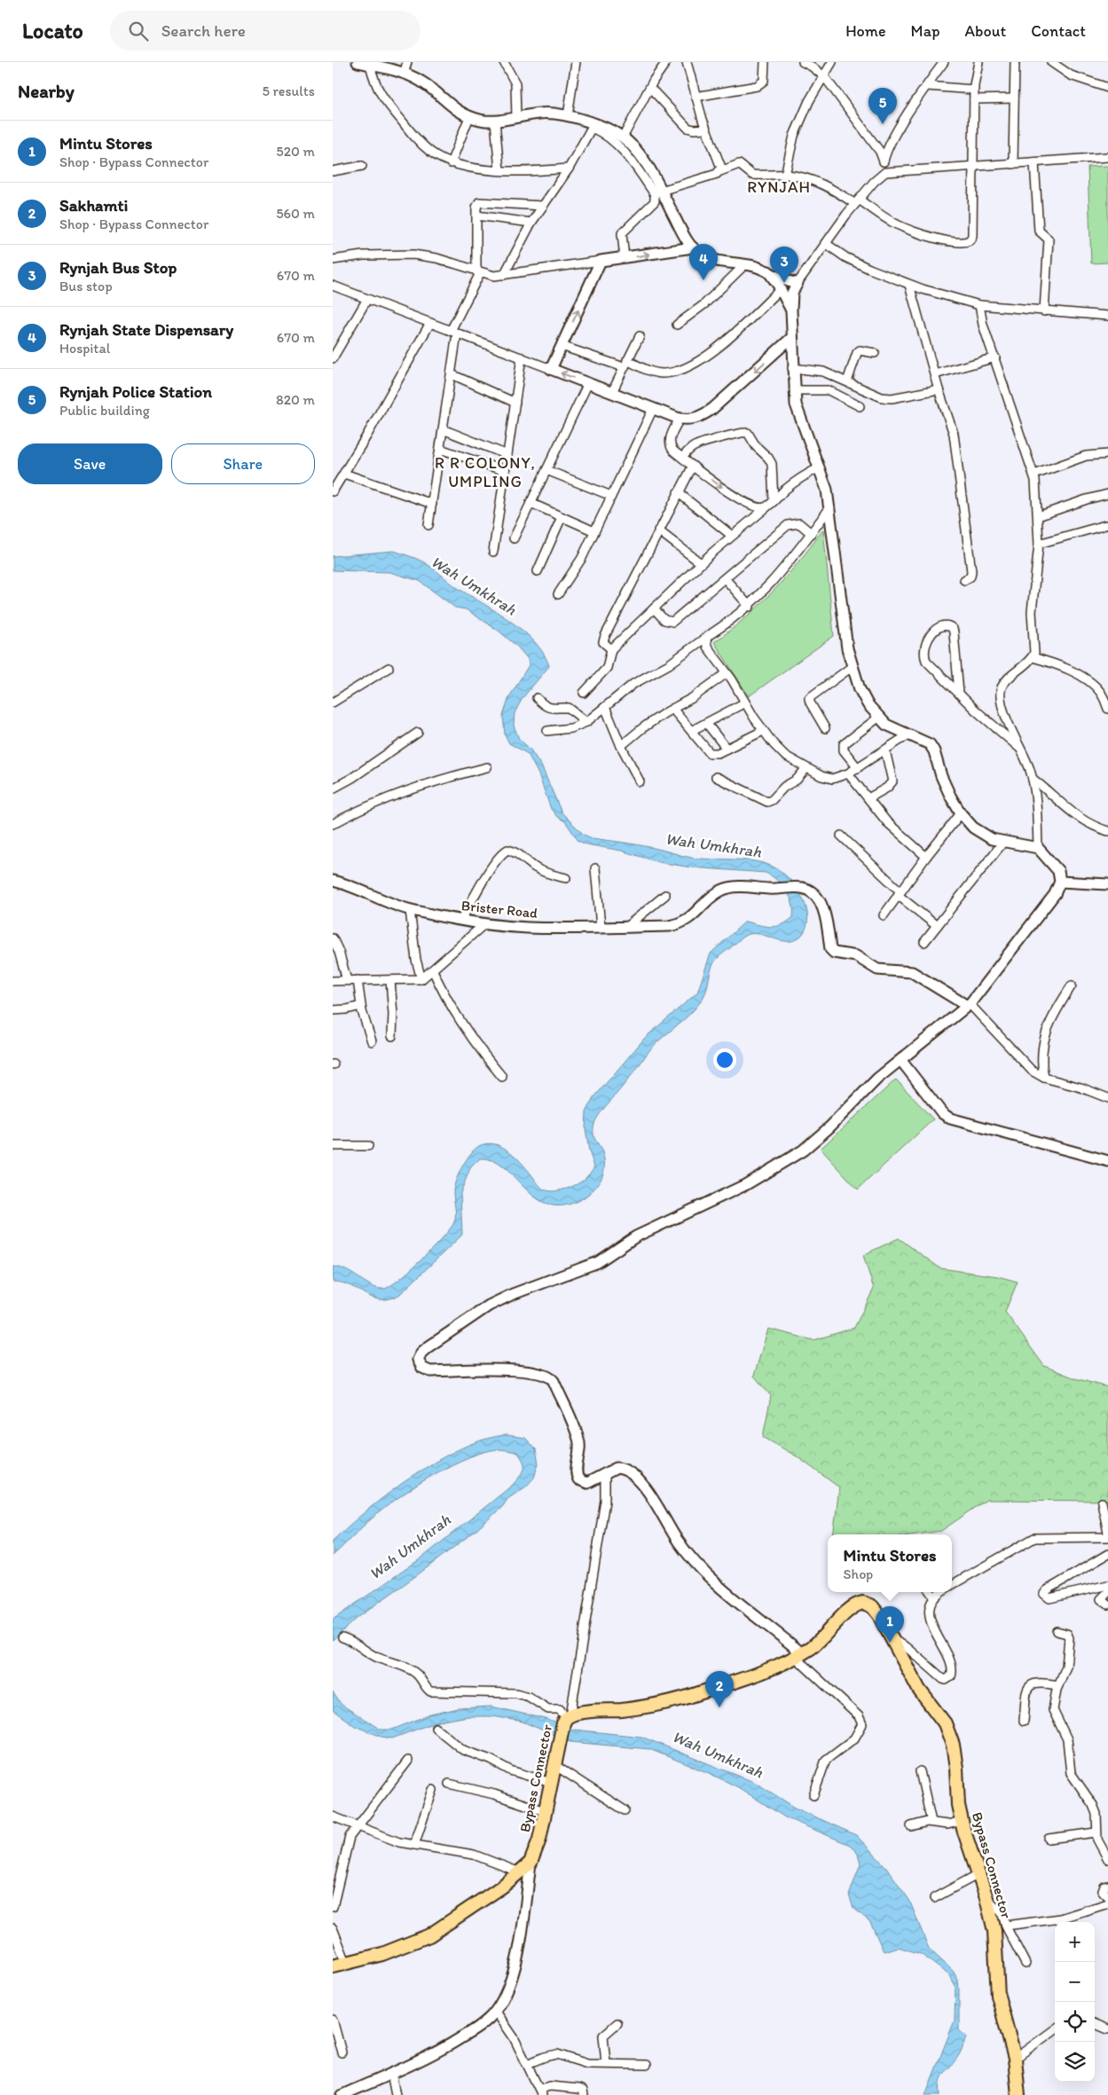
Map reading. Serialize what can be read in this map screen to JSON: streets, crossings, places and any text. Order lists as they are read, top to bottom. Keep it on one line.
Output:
{"streets":{"main road":["Bypass Connector"],"street":["Brister Road"]},"districts":["RYNJAH","R R COLONY, UMPLING"],"water":["Wah Umkhrah"],"page":{"header":"Locato","search":"Search here","nav":["Home","Map","About","Contact"],"heading":["Nearby","5 results"],"pins":["5","4","3","1","2"],"list":[{"mark":"1","name":"Mintu Stores","note":"Shop · Bypass Connector","value":"520 m"},{"mark":"2","name":"Sakhamti","note":"Shop · Bypass Connector","value":"560 m"},{"mark":"3","name":"Rynjah Bus Stop","note":"Bus stop","value":"670 m"},{"mark":"4","name":"Rynjah State Dispensary","note":"Hospital","value":"670 m"},{"mark":"5","name":"Rynjah Police Station","note":"Public building","value":"820 m"}],"buttons":["Save","Share"],"popup":["Mintu Stores","Shop"],"map_buttons":["+","−"]}}
